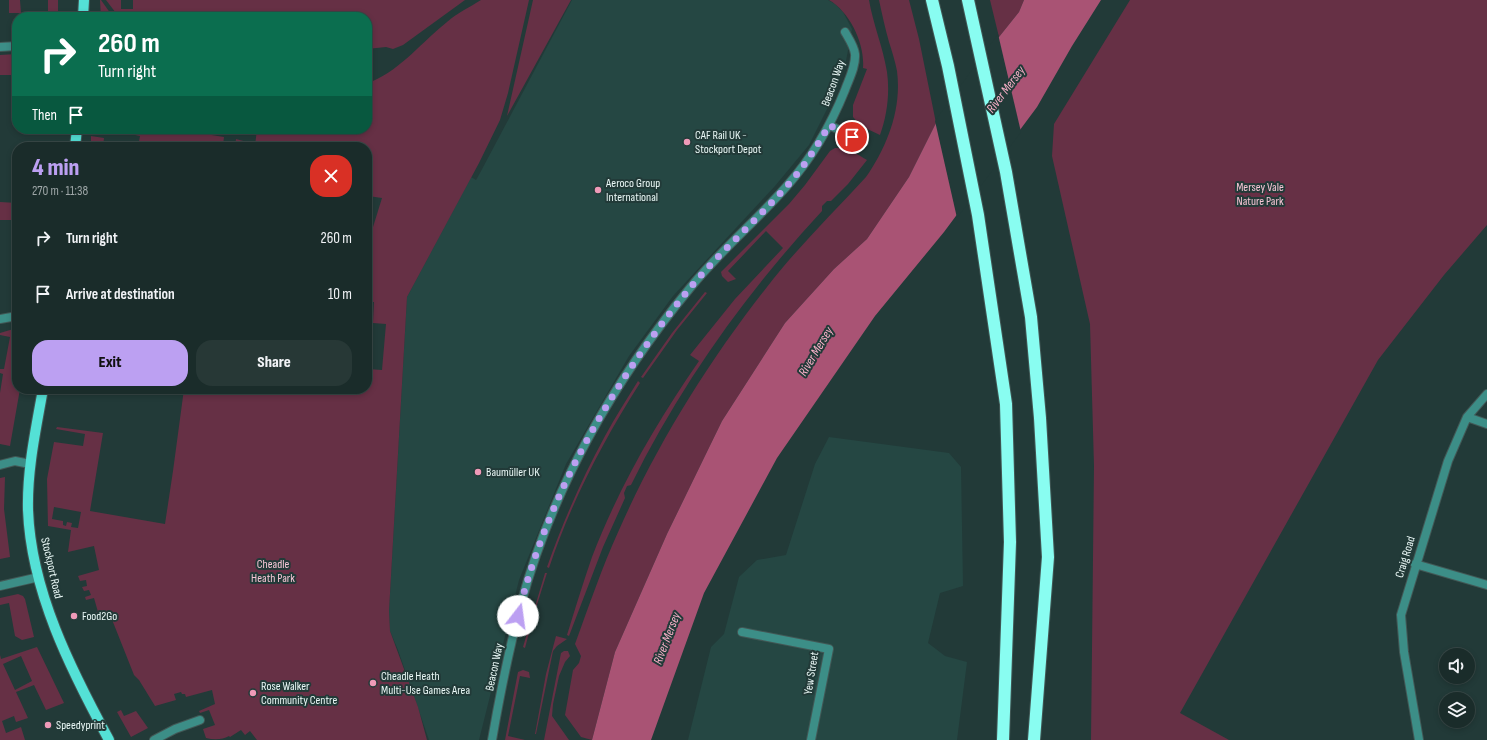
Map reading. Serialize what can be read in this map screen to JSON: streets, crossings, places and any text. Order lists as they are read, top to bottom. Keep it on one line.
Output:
{"streets":{"main road":["Stockport Road"],"street":["Beacon Way","Craig Road","Yew Street"]},"water":["River Mersey"],"parks":["Mersey Vale Nature Park","Cheadle Heath Park"],"places":["CAF Rail UK - Stockport Depot","Aeroco Group International","Baumüller UK","Food2Go","Cheadle Heath Multi-Use Games Area","Rose Walker Community Centre","Speedyprint"],"page":{"turn":["260 m","Turn right"],"then":"Then","heading":["4 min","270 m · 11:38"],"list":[{"name":"Turn right","value":"260 m"},{"name":"Arrive at destination","value":"10 m"}],"buttons":["Exit","Share"]}}
